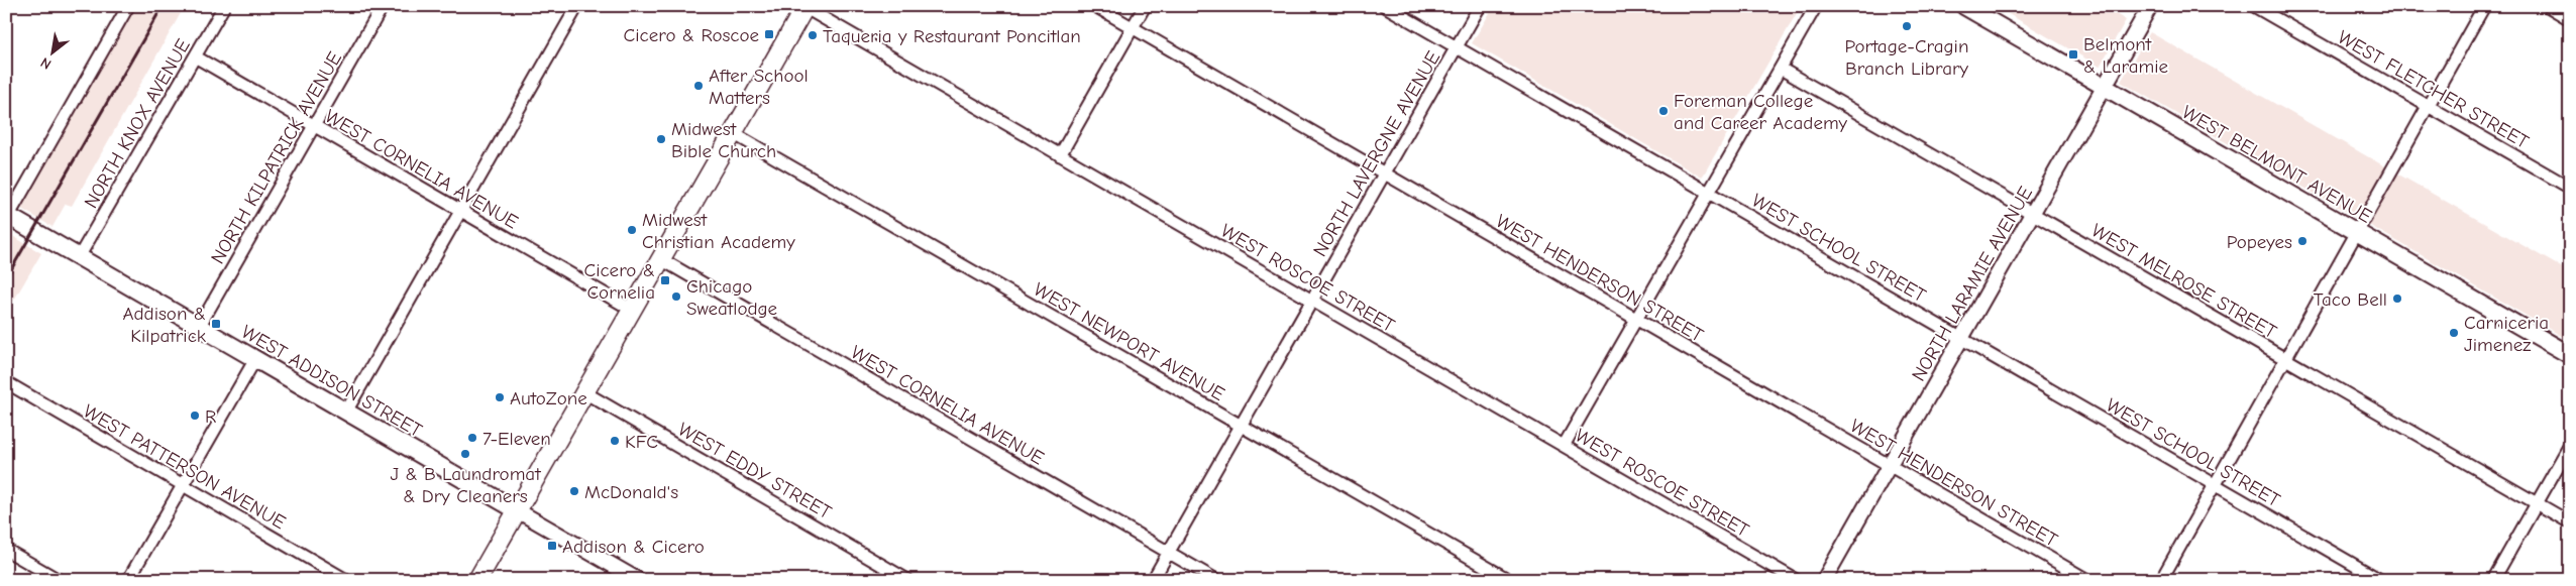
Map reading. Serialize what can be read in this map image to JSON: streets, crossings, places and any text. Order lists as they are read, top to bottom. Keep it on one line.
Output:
{"streets":{"main road":["WEST BELMONT AVENUE","WEST ADDISON STREET"],"street":["WEST FLETCHER STREET","NORTH KNOX AVENUE","NORTH LAVERGNE AVENUE","NORTH KILPATRICK AVENUE","WEST CORNELIA AVENUE","WEST SCHOOL STREET","WEST ROSCOE STREET","WEST HENDERSON STREET","WEST MELROSE STREET","NORTH LARAMIE AVENUE","WEST NEWPORT AVENUE","WEST PATTERSON AVENUE","WEST EDDY STREET"]},"crossings":[["NORTH KNOX AVENUE","WEST CORNELIA AVENUE"],["NORTH KNOX AVENUE","WEST ADDISON STREET"],["NORTH LAVERGNE AVENUE","WEST CORNELIA AVENUE"],["NORTH LAVERGNE AVENUE","WEST SCHOOL STREET"],["NORTH LAVERGNE AVENUE","WEST ROSCOE STREET"],["NORTH LAVERGNE AVENUE","WEST HENDERSON STREET"],["NORTH LAVERGNE AVENUE","WEST NEWPORT AVENUE"],["NORTH KILPATRICK AVENUE","WEST CORNELIA AVENUE"],["NORTH KILPATRICK AVENUE","WEST ADDISON STREET"],["WEST BELMONT AVENUE","NORTH LARAMIE AVENUE"],["WEST SCHOOL STREET","NORTH LARAMIE AVENUE"],["WEST HENDERSON STREET","NORTH LARAMIE AVENUE"],["WEST MELROSE STREET","NORTH LARAMIE AVENUE"]],"places":{"other":["Portage-Cragin Branch Library","Taqueria y Restaurant Poncitlan","After School Matters","Foreman College and Career Academy","Midwest Bible Church","Midwest Christian Academy","Popeyes","Chicago Sweatlodge","Taco Bell","Carniceria Jimenez","AutoZone","R","7-Eleven","KFC","J & B Laundromat & Dry Cleaners","McDonald's"],"transit":["Cicero & Roscoe","Belmont & Laramie","Cicero & Cornelia","Addison & Kilpatrick","Addison & Cicero"]},"north":"bottom left"}
